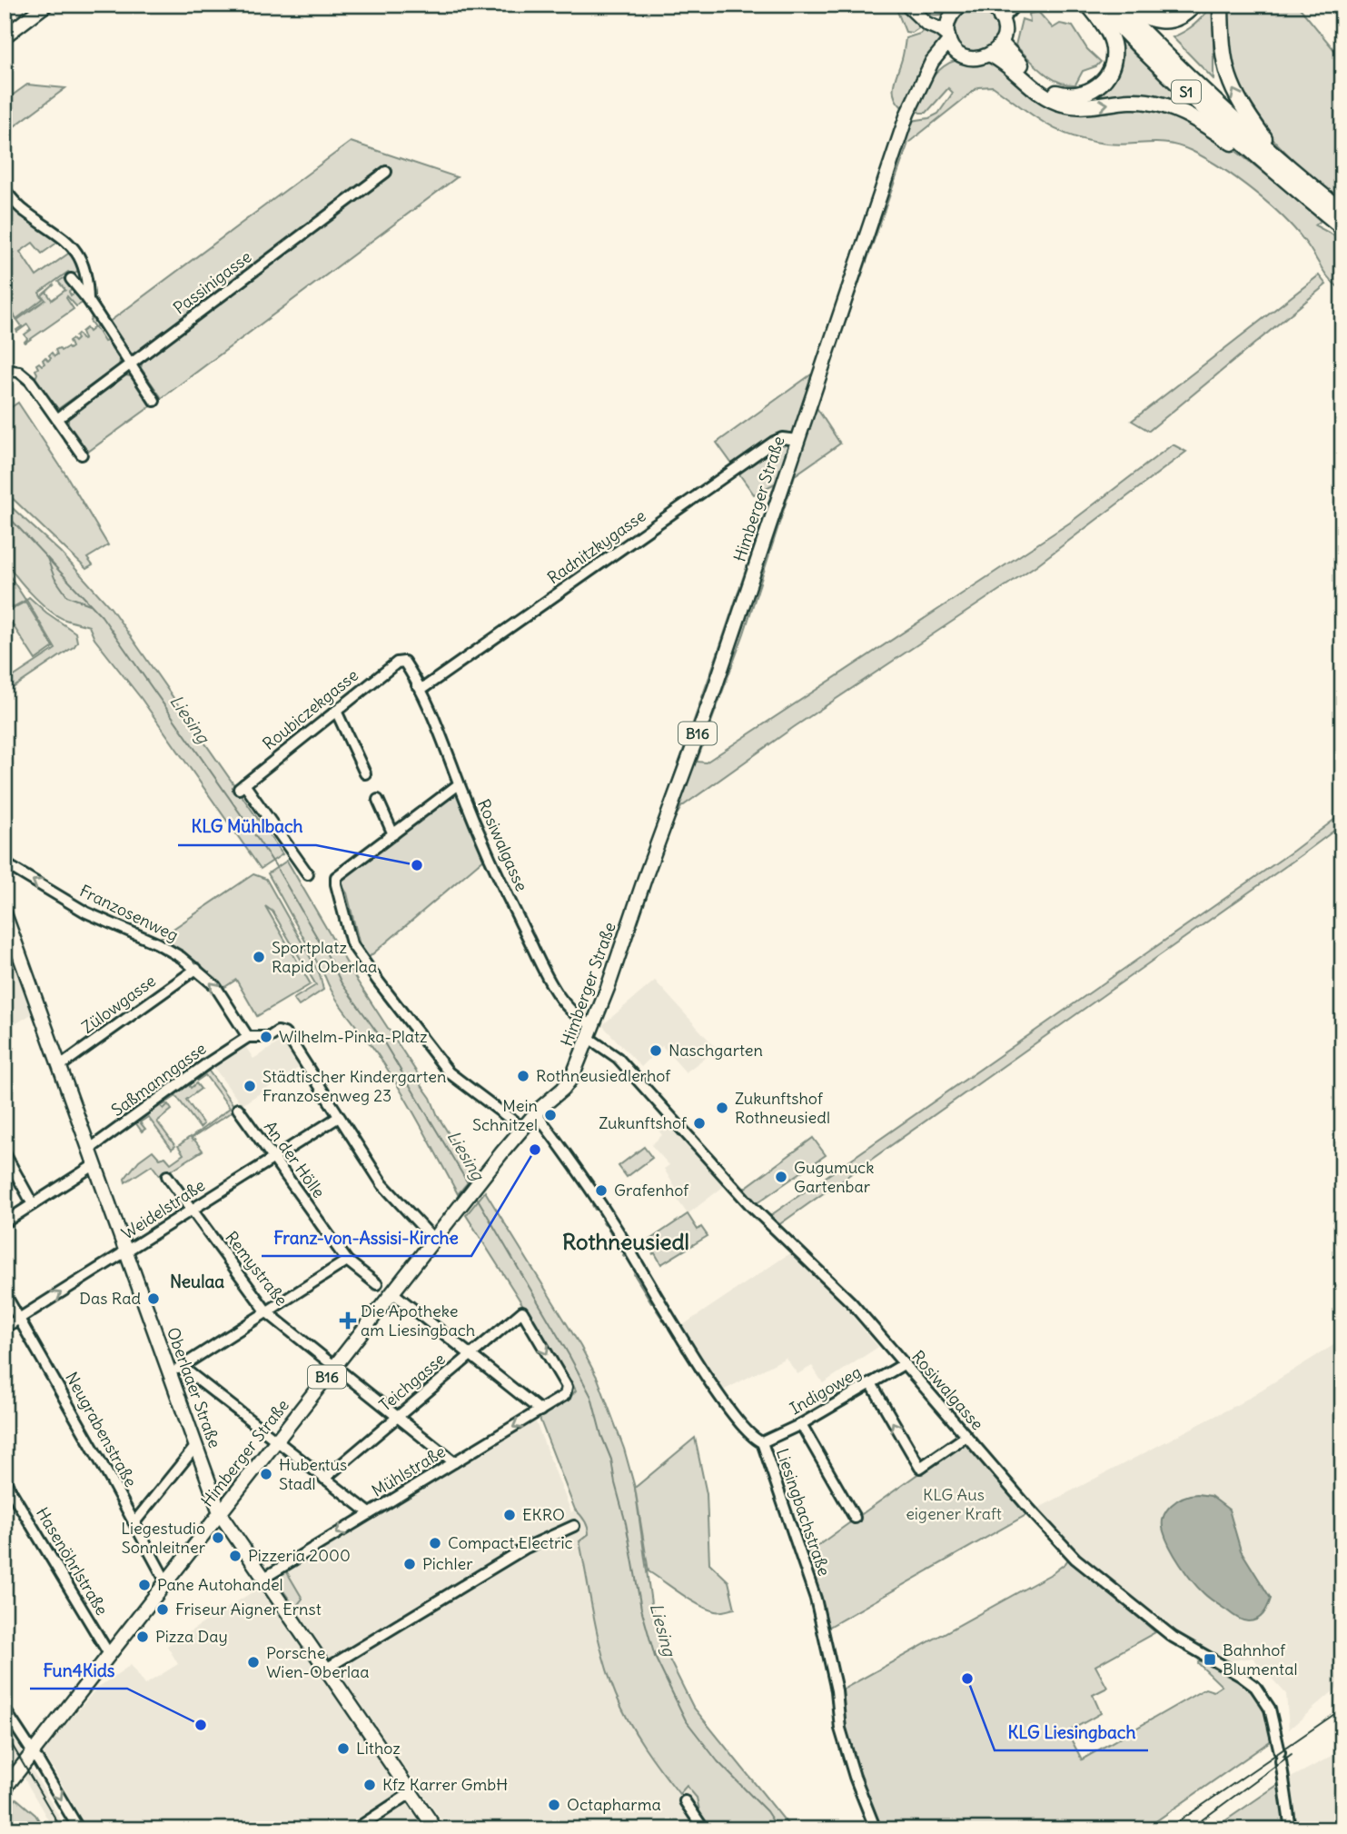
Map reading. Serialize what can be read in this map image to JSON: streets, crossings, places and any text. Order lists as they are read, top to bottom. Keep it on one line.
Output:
{"streets":{"highway":["S1"],"main road":["Himberger Straße","B16","Oberlaaer Straße"],"street":["Passinigasse","Radnitzkygasse","Roubiczekgasse","Rosiwalgasse","Franzosenweg","Zülowgasse","Saßmanngasse","An der Hölle","Weidelstraße","Remystraße","Teichgasse","Indigoweg","Neugrabenstraße","Mühlstraße","Liesingbachstraße","Hasenöhrlstraße"]},"crossings":[["Himberger Straße","Radnitzkygasse"],["Himberger Straße","Rosiwalgasse"],["Himberger Straße","Remystraße"],["Himberger Straße","Oberlaaer Straße"],["Himberger Straße","Neugrabenstraße"],["Himberger Straße","Liesingbachstraße"],["Himberger Straße","Hasenöhrlstraße"],["Radnitzkygasse","Rosiwalgasse"],["Roubiczekgasse","Rosiwalgasse"],["Rosiwalgasse","Indigoweg"],["Franzosenweg","Zülowgasse"],["Franzosenweg","Saßmanngasse"],["Zülowgasse","Oberlaaer Straße"],["Saßmanngasse","Oberlaaer Straße"],["An der Hölle","Weidelstraße"],["Weidelstraße","Remystraße"],["Weidelstraße","Oberlaaer Straße"],["Weidelstraße","Neugrabenstraße"],["Remystraße","Teichgasse"],["Remystraße","Mühlstraße"],["Teichgasse","Mühlstraße"],["Oberlaaer Straße","Mühlstraße"],["Indigoweg","Liesingbachstraße"]],"one_way":["Franzosenweg","Mühlstraße"],"districts":["Rothneusiedl","Neulaa"],"water":["Liesing"],"parks":["KLG Aus eigener Kraft"],"places":{"other":["KLG Mühlbach","Sportplatz Rapid Oberlaa","Wilhelm-Pinka-Platz","Naschgarten","Rothneusiedlerhof","Städtischer Kindergarten Franzosenweg 23","Zukunftshof Rothneusiedl","Mein Schnitzel","Zukunftshof","Franz-von-Assisi-Kirche","Gugumuck Gartenbar","Grafenhof","Das Rad","Hubertus Stadl","EKRO","Liegestudio Sonnleitner","Compact Electric","Pizzeria 2000","Pichler","Pane Autohandel","Friseur Aigner Ernst","Pizza Day","Porsche Wien-Oberlaa","KLG Liesingbach","Fun4Kids","Lithoz","Kfz Karrer GmbH","Octapharma"],"health":["Die Apotheke am Liesingbach"],"transit":["Bahnhof Blumental"]}}
